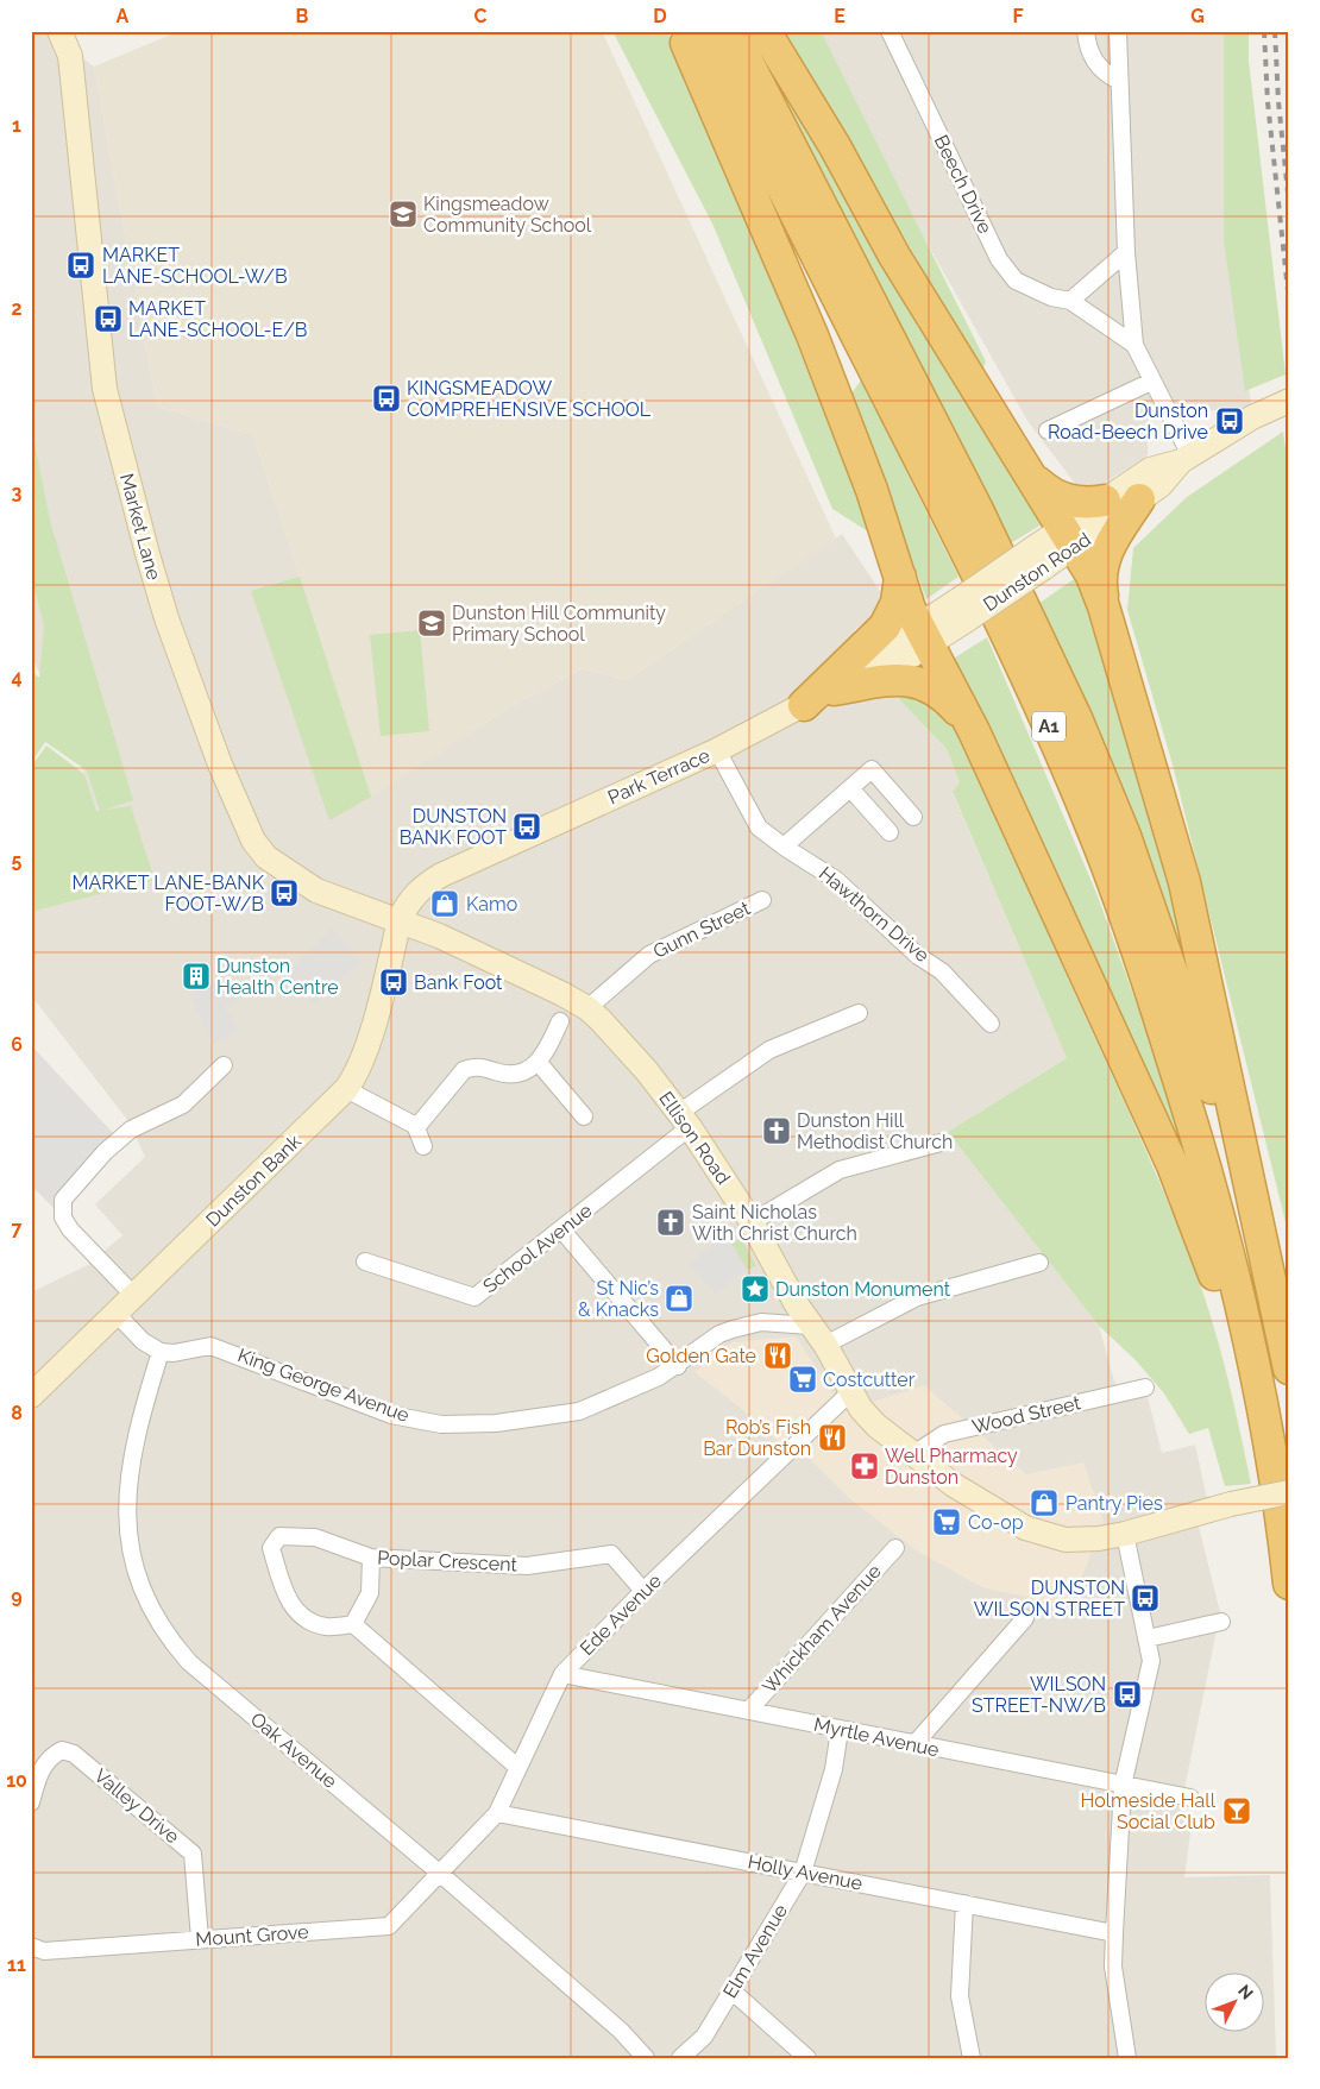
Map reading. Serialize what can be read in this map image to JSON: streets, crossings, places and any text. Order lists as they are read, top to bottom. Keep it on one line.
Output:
{"streets":{"highway":["A1"],"street":["Beech Drive","Market Lane","Dunston Road","Park Terrace","Hawthorn Drive","Gunn Street","Ellison Road","Dunston Bank","School Avenue","King George Avenue","Wood Street","Poplar Crescent","Ede Avenue","Whickham Avenue","Myrtle Avenue","Oak Avenue","Valley Drive","Holly Avenue","Mount Grove","Elm Avenue"]},"crossings":[["Market Lane","Park Terrace"],["Market Lane","Ellison Road"],["Market Lane","Dunston Bank"],["Dunston Road","Park Terrace"],["A1","Ellison Road"],["Park Terrace","Hawthorn Drive"],["Park Terrace","Ellison Road"],["Park Terrace","Dunston Bank"],["Gunn Street","Ellison Road"],["Ellison Road","Dunston Bank"],["Ellison Road","School Avenue"],["Ellison Road","King George Avenue"],["Ellison Road","Wood Street"],["Ellison Road","Ede Avenue"],["King George Avenue","Oak Avenue"],["Poplar Crescent","Ede Avenue"],["Ede Avenue","Myrtle Avenue"],["Ede Avenue","Oak Avenue"],["Ede Avenue","Holly Avenue"],["Ede Avenue","Mount Grove"],["Whickham Avenue","Myrtle Avenue"],["Myrtle Avenue","Elm Avenue"],["Oak Avenue","Mount Grove"],["Valley Drive","Mount Grove"],["Holly Avenue","Elm Avenue"]],"places":{"school or university":["Kingsmeadow Community School","Dunston Hill Community Primary School"],"bus stop":["MARKET LANE-SCHOOL-W/B","MARKET LANE-SCHOOL-E/B","KINGSMEADOW COMPREHENSIVE SCHOOL","Dunston Road-Beech Drive","DUNSTON BANK FOOT","MARKET LANE-BANK FOOT-W/B","Bank Foot","DUNSTON WILSON STREET","WILSON STREET-NW/B"],"shop":["Kamo","St Nic’s & Knacks","Pantry Pies"],"building":["Dunston Health Centre"],"church":["Dunston Hill Methodist Church","Saint Nicholas With Christ Church"],"place":["Dunston Monument"],"restaurant":["Golden Gate","Rob’s Fish Bar Dunston"],"supermarket":["Costcutter","Co-op"],"pharmacy":["Well Pharmacy Dunston"],"bar":["Holmeside Hall Social Club"]},"north":"top right","grid":{"columns":["A","B","C","D","E","F","G"],"rows":["1","2","3","4","5","6","7","8","9","10","11"]}}
